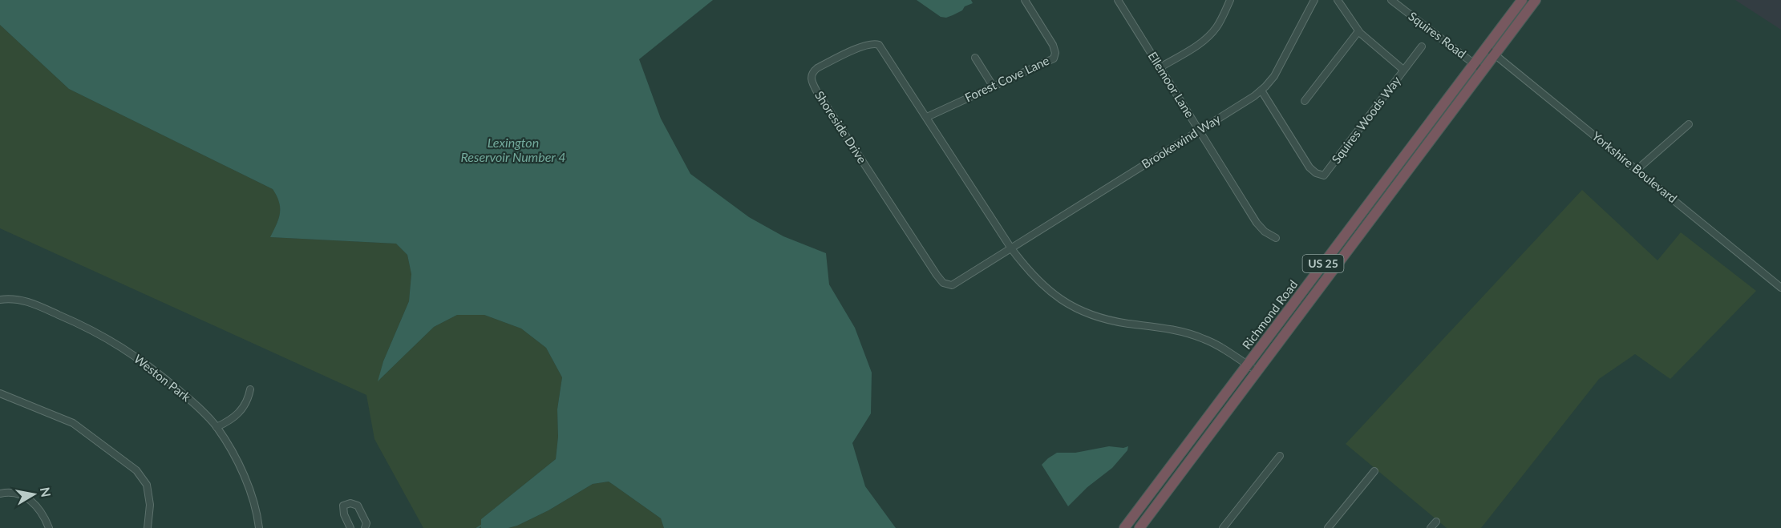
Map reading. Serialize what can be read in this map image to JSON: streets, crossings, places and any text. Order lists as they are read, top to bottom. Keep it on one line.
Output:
{"streets":{"highway":["US 25","Richmond Road"],"street":["Squires Road","Forest Cove Lane","Ellemoor Lane","Squires Woods Way","Shoreside Drive","Brookewind Way","Yorkshire Boulevard","Weston Park"]},"crossings":[["Squires Road","Richmond Road"],["Forest Cove Lane","Shoreside Drive"],["Ellemoor Lane","Brookewind Way"],["Squires Woods Way","Brookewind Way"],["Shoreside Drive","Brookewind Way"],["Shoreside Drive","Richmond Road"],["Yorkshire Boulevard","Richmond Road"]],"water":["Lexington Reservoir Number 4"],"north":"right"}
